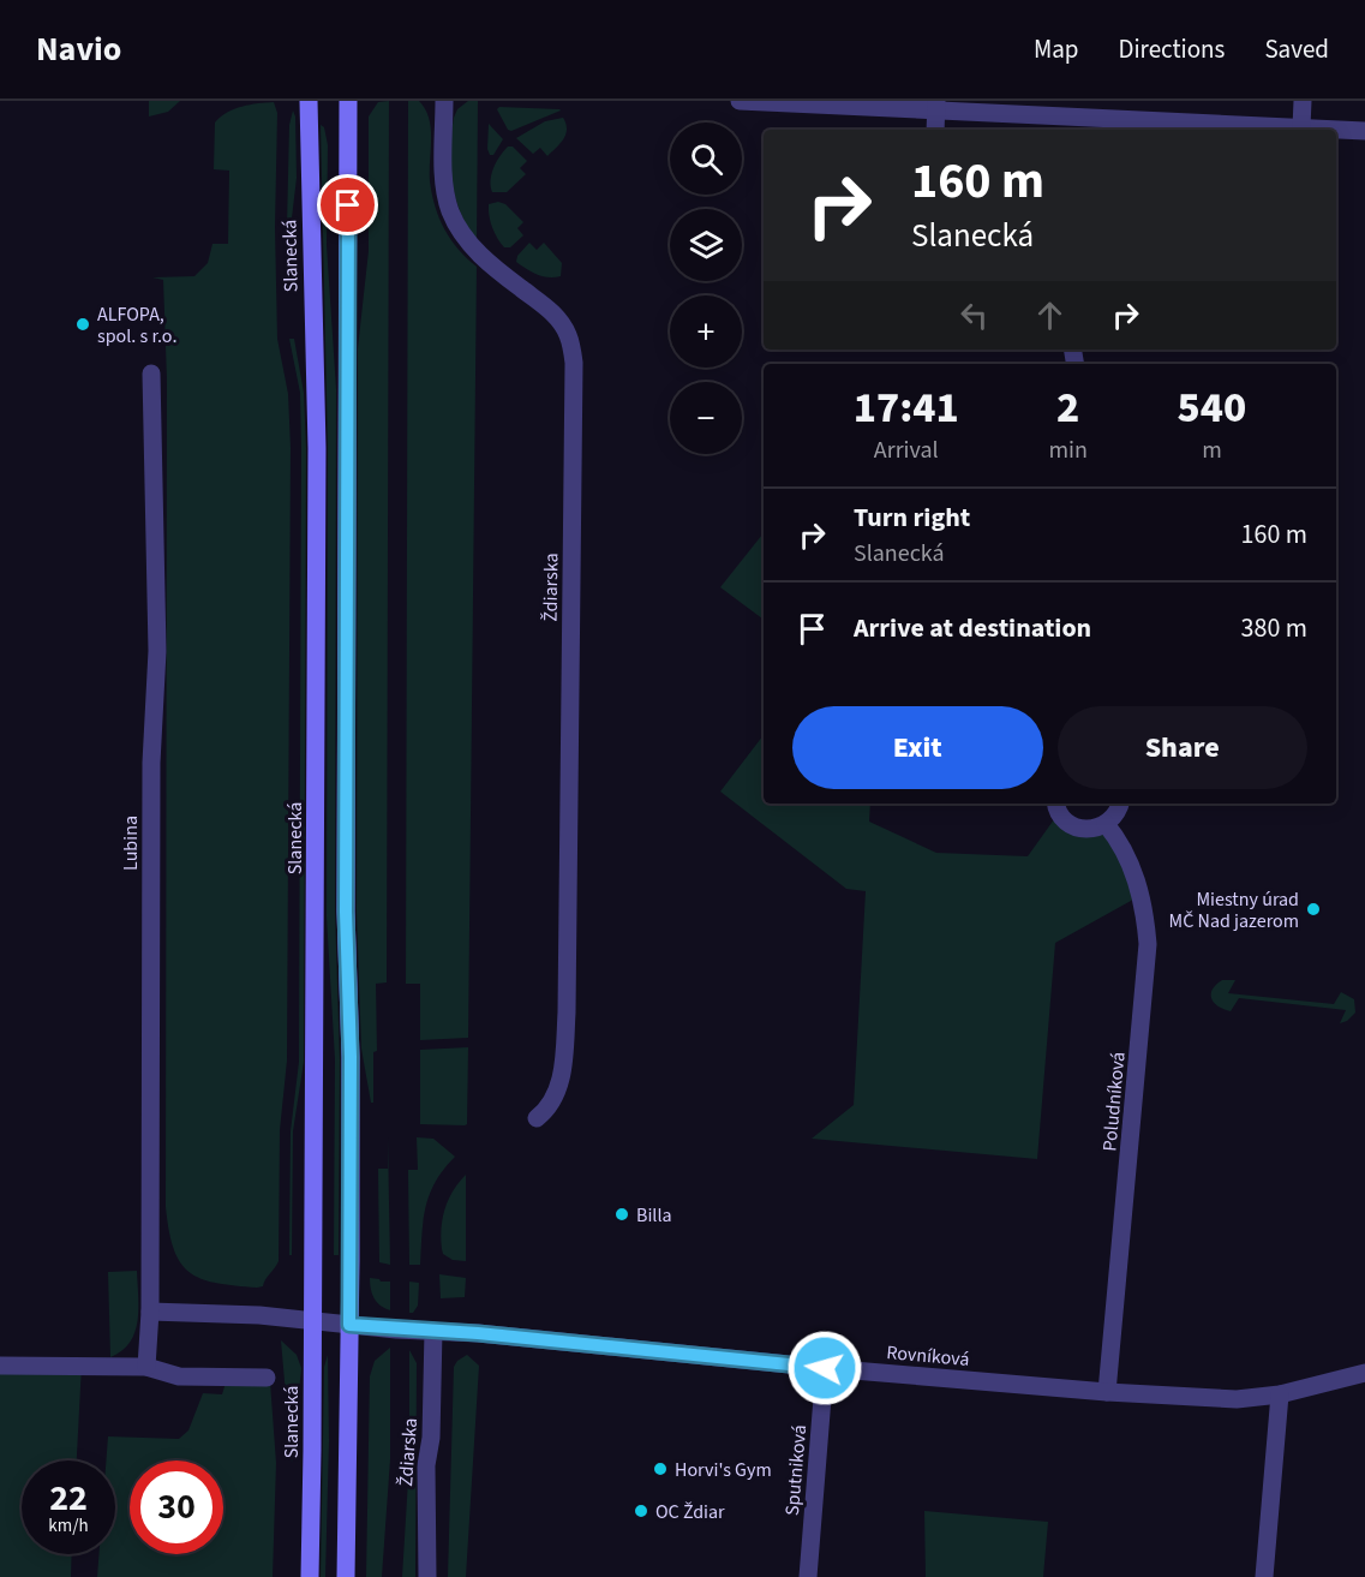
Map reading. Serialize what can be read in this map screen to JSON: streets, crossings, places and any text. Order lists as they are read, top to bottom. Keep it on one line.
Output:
{"streets":{"main road":["Slanecká"],"street":["Ždiarska","Lubina","Poludníková","Rovníková","Sputniková"]},"crossings":[["Slanecká","Rovníková"],["Ždiarska","Rovníková"],["Poludníková","Rovníková"],["Rovníková","Sputniková"]],"places":["ALFOPA, spol. s r.o.","Miestny úrad MČ Nad jazerom","Billa","Horvi's Gym","OC Ždiar"],"page":{"header":"Navio","nav":["Map","Directions","Saved"],"map_buttons":["+","−"],"turn":["160 m","Slanecká"],"eta":["17:41","Arrival","2","min","540","m"],"list":[{"name":"Turn right","note":"Slanecká","value":"160 m"},{"name":"Arrive at destination","value":"380 m"}],"buttons":["Exit","Share"],"speed":"22 km/h","limit":"30"}}
